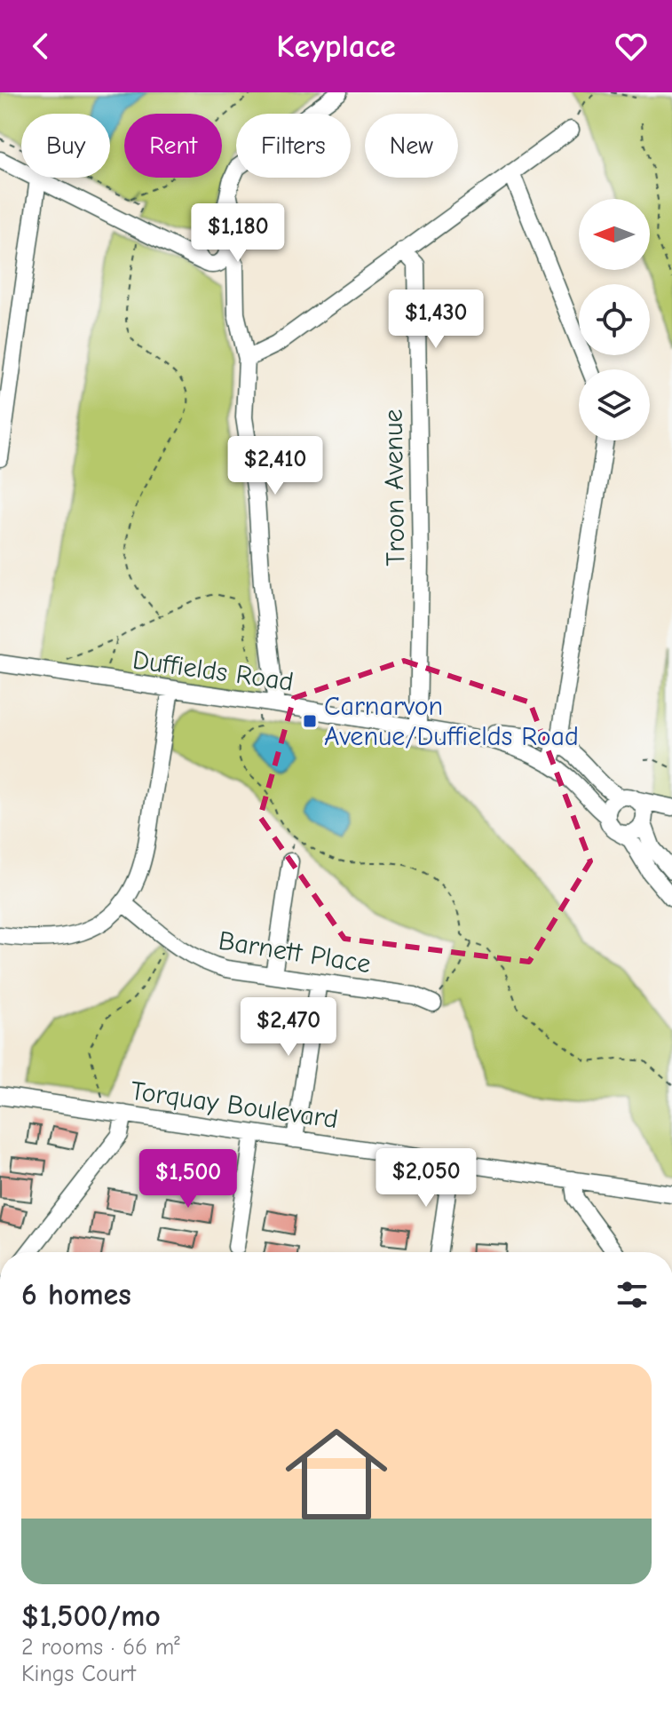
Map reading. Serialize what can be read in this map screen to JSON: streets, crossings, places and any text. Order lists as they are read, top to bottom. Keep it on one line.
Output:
{"streets":{"street":["Troon Avenue","Duffields Road","Barnett Place","Torquay Boulevard"]},"crossings":[["Troon Avenue","Duffields Road"]],"places":{"transit":["Carnarvon Avenue/Duffields Road"]},"north":"left","page":{"header":"Keyplace","chip":["Buy","Rent","Filters","New"],"price":["$1,180","$1,430","$2,410","$2,470","$2,050","$1,500"],"heading":"6 homes","list":[{"name":"$1,500/mo","note":"2 rooms · 66 m² · Kings Court"}]}}
